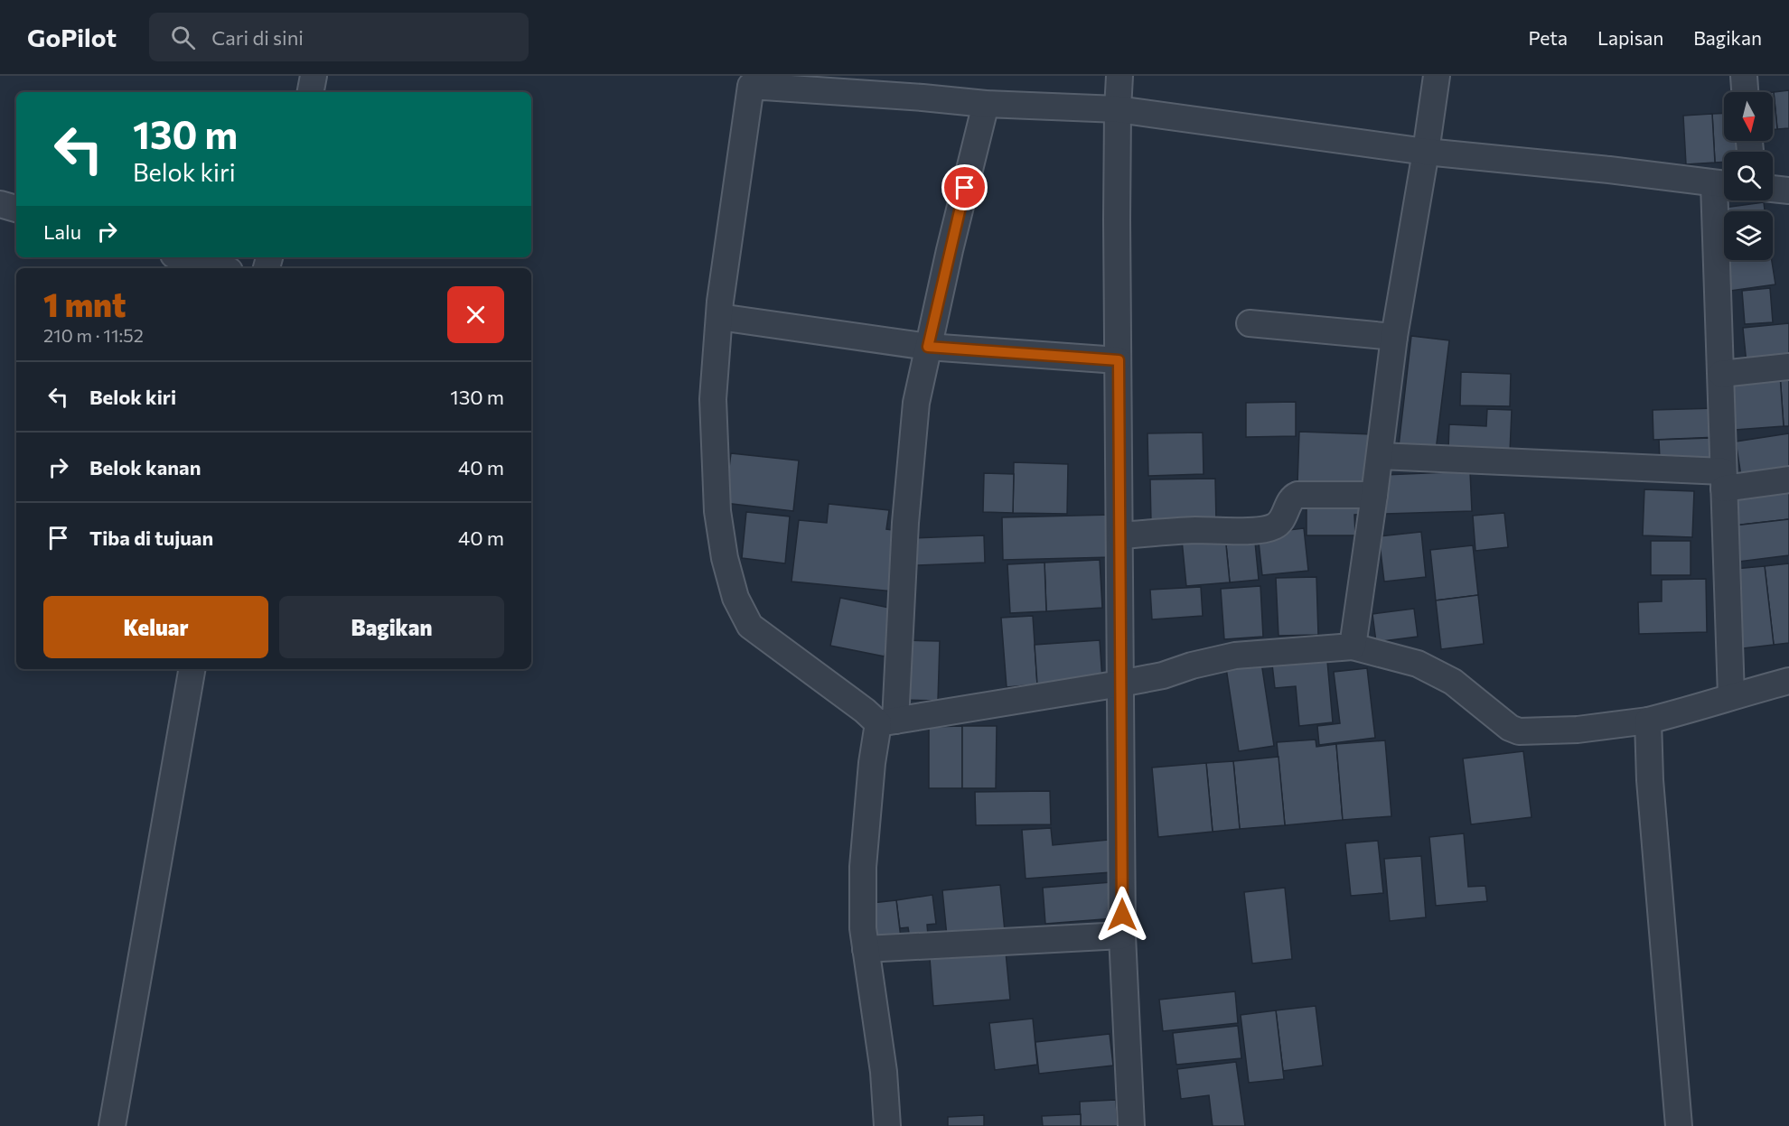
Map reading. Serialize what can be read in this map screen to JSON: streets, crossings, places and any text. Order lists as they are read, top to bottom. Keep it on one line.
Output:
{"north":"bottom","page":{"header":"GoPilot","search":"Cari di sini","nav":["Peta","Lapisan","Bagikan"],"turn":["130 m","Belok kiri"],"then":"Lalu","heading":["1 mnt","210 m · 11:52"],"list":[{"name":"Belok kiri","value":"130 m"},{"name":"Belok kanan","value":"40 m"},{"name":"Tiba di tujuan","value":"40 m"}],"buttons":["Keluar","Bagikan"]}}
